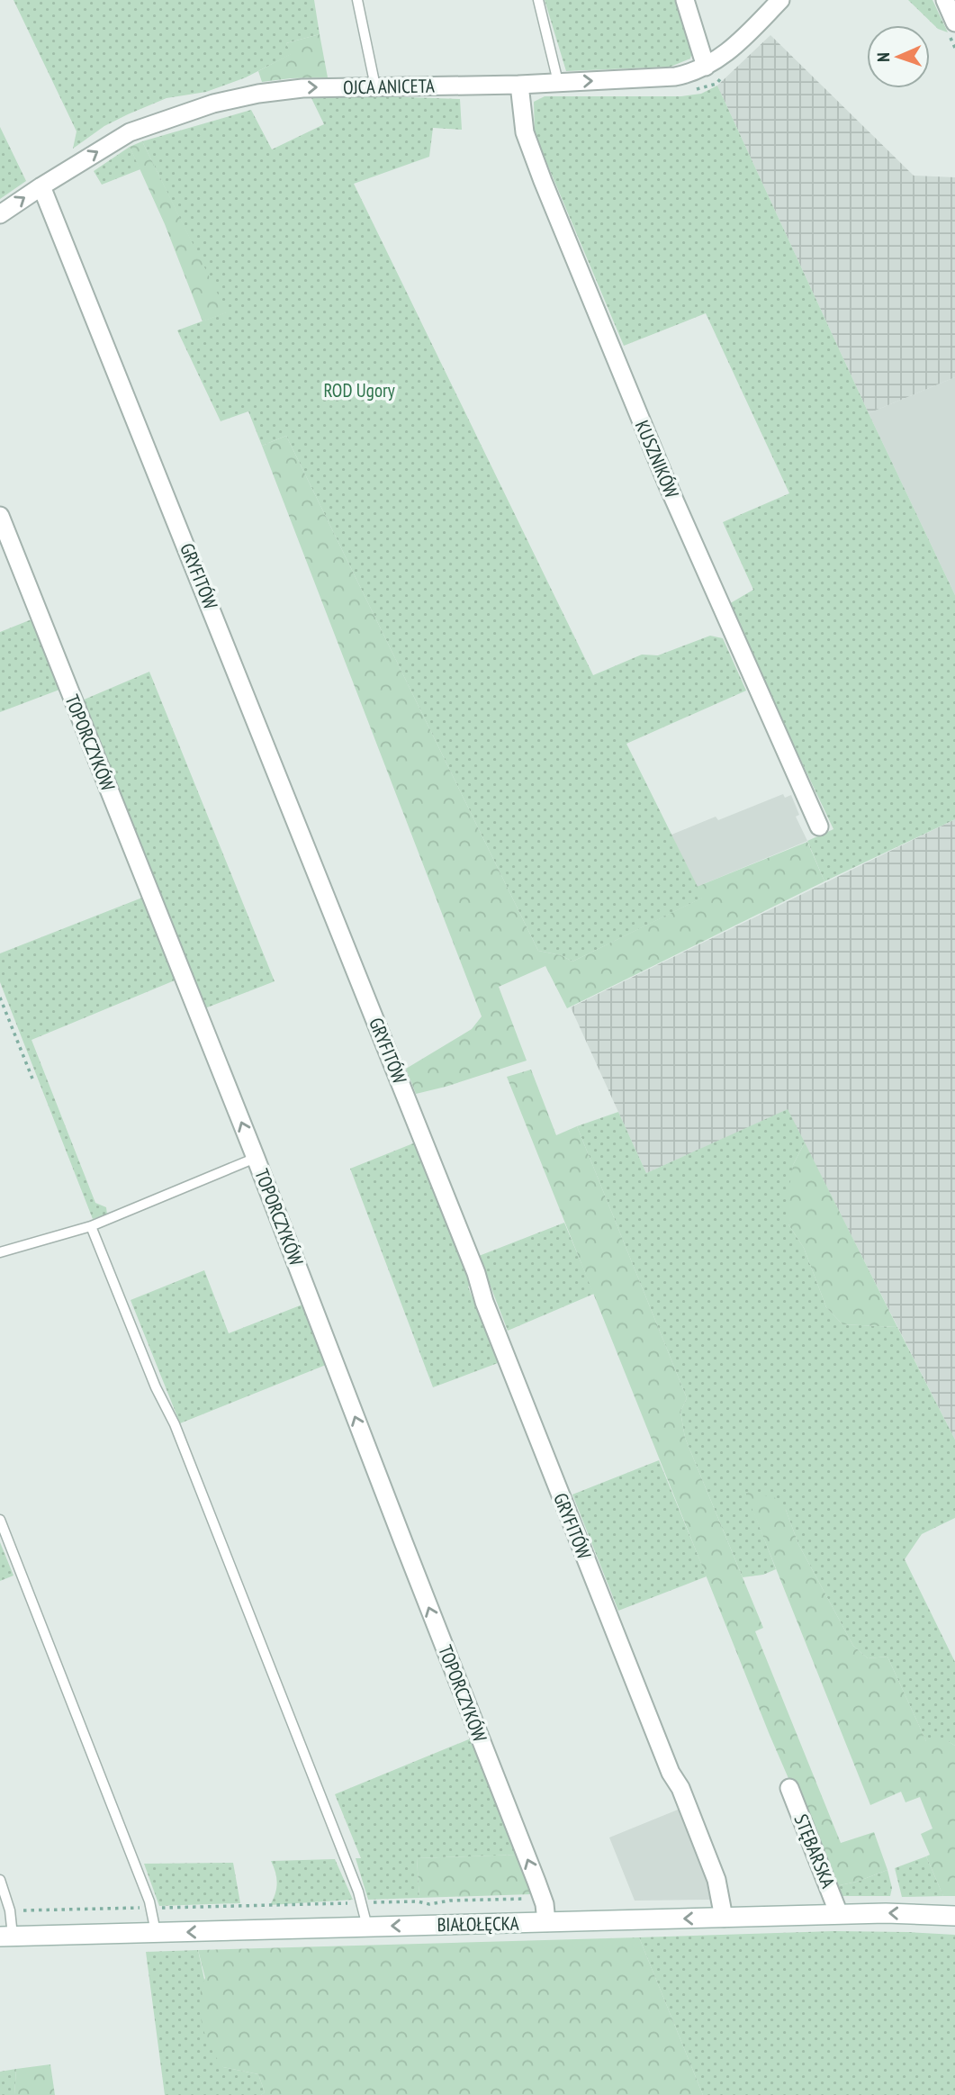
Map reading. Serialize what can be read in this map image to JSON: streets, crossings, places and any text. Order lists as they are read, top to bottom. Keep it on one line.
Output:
{"streets":{"street":["OJCA ANICETA","KUSZNIKÓW","GRYFITÓW","TOPORCZYKÓW","STĘBARSKA","BIAŁOŁĘCKA"]},"crossings":[["OJCA ANICETA","KUSZNIKÓW"],["OJCA ANICETA","GRYFITÓW"],["GRYFITÓW","BIAŁOŁĘCKA"],["TOPORCZYKÓW","BIAŁOŁĘCKA"],["STĘBARSKA","BIAŁOŁĘCKA"]],"one_way":["OJCA ANICETA","TOPORCZYKÓW","BIAŁOŁĘCKA"],"parks":["ROD Ugory"],"north":"left"}
